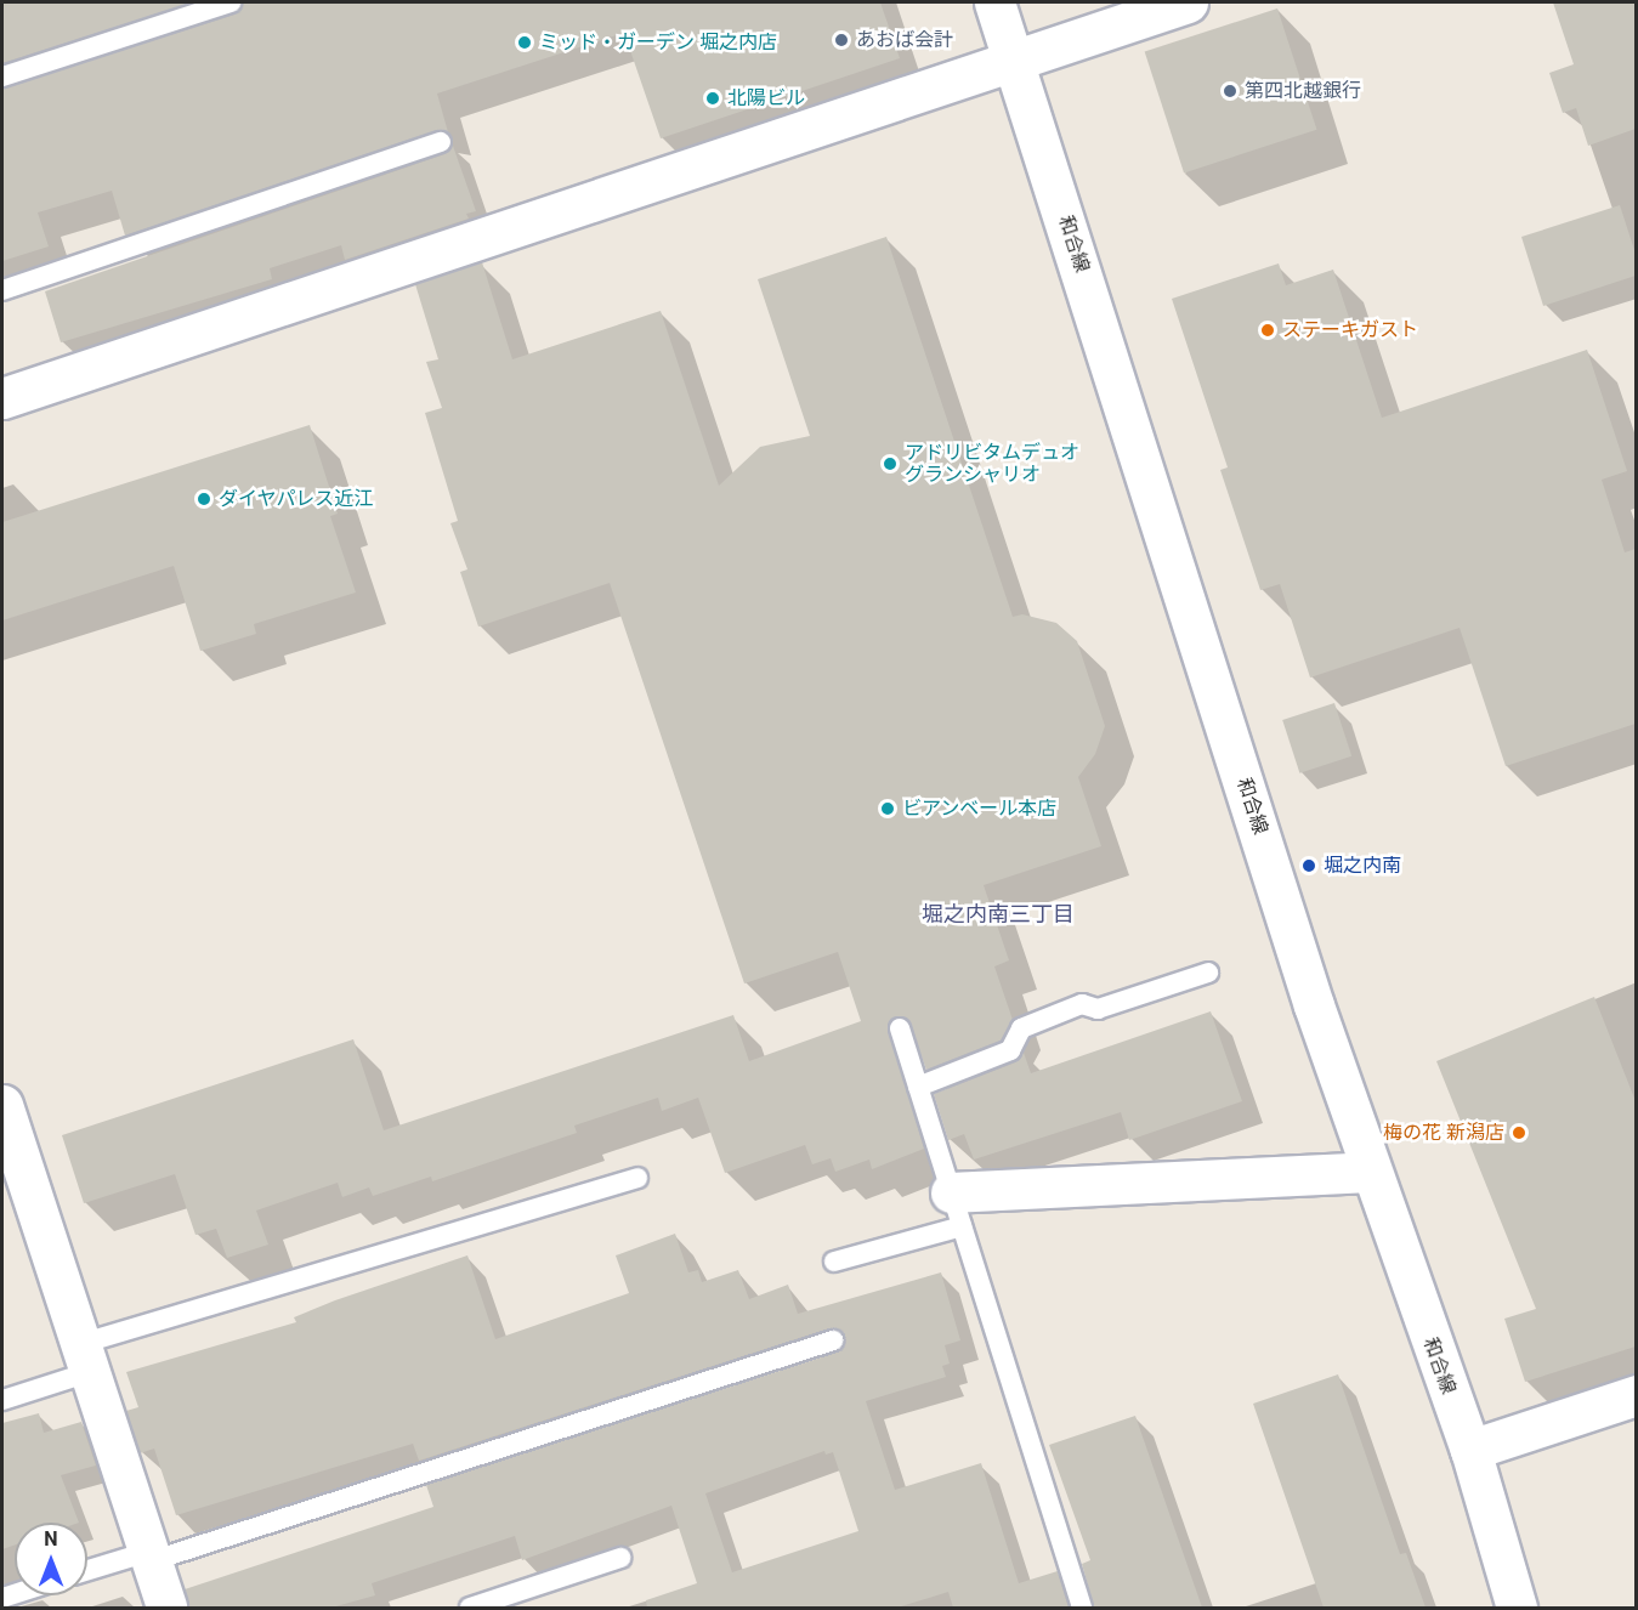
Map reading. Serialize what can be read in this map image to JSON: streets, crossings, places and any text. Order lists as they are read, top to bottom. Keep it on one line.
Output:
{"streets":{"street":["和合線"]},"districts":["堀之内南三丁目"],"places":["あおば会計","ミッド・ガーデン 堀之内店","第四北越銀行","北陽ビル","ステーキガスト","アドリビタムデュオ グランシャリオ","ダイヤパレス近江","ビアンベール本店","堀之内南","梅の花 新潟店"],"north":"top"}
